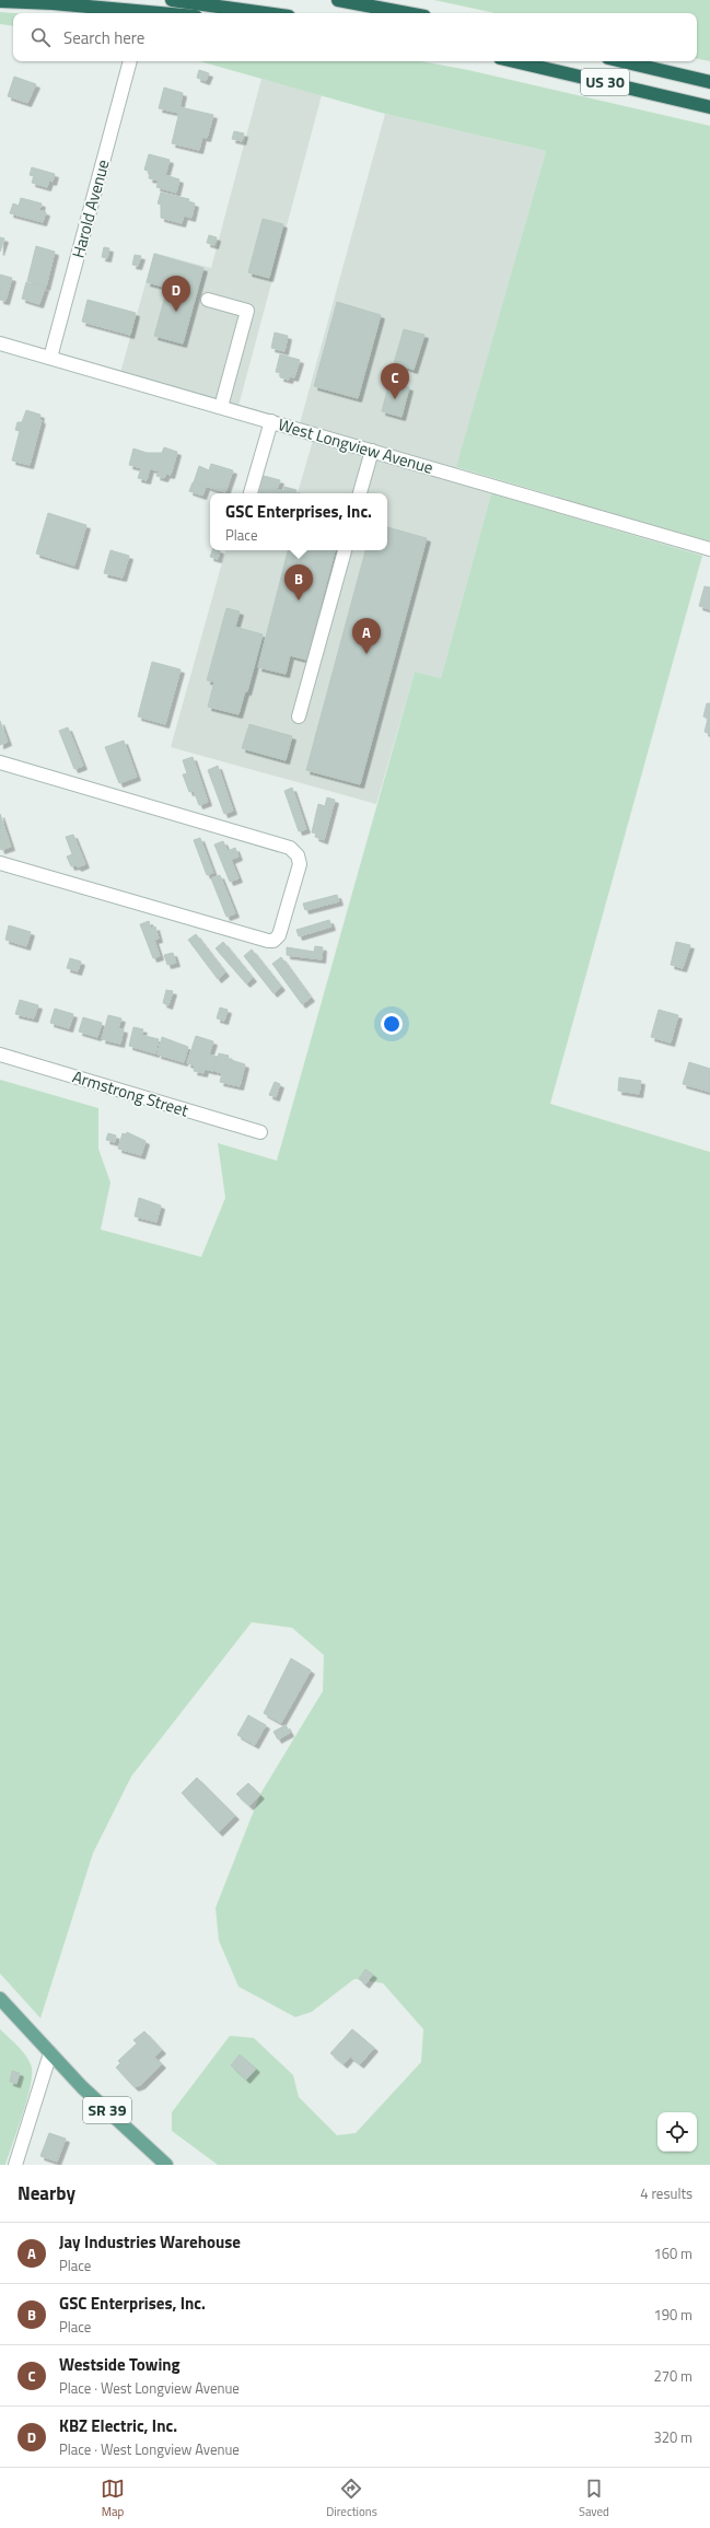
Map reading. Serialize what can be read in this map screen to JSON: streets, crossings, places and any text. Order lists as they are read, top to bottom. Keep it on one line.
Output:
{"streets":{"highway":["US 30"],"main road":["SR 39"],"street":["Harold Avenue","West Longview Avenue","Armstrong Street"]},"crossings":[["Harold Avenue","West Longview Avenue"]],"page":{"search":"Search here","pins":["D","C","B","A"],"popup":["GSC Enterprises, Inc.","Place"],"heading":["Nearby","4 results"],"list":[{"mark":"A","name":"Jay Industries Warehouse","note":"Place","value":"160 m"},{"mark":"B","name":"GSC Enterprises, Inc.","note":"Place","value":"190 m"},{"mark":"C","name":"Westside Towing","note":"Place · West Longview Avenue","value":"270 m"},{"mark":"D","name":"KBZ Electric, Inc.","note":"Place · West Longview Avenue","value":"320 m"}],"nav":["Map","Directions","Saved"]}}
